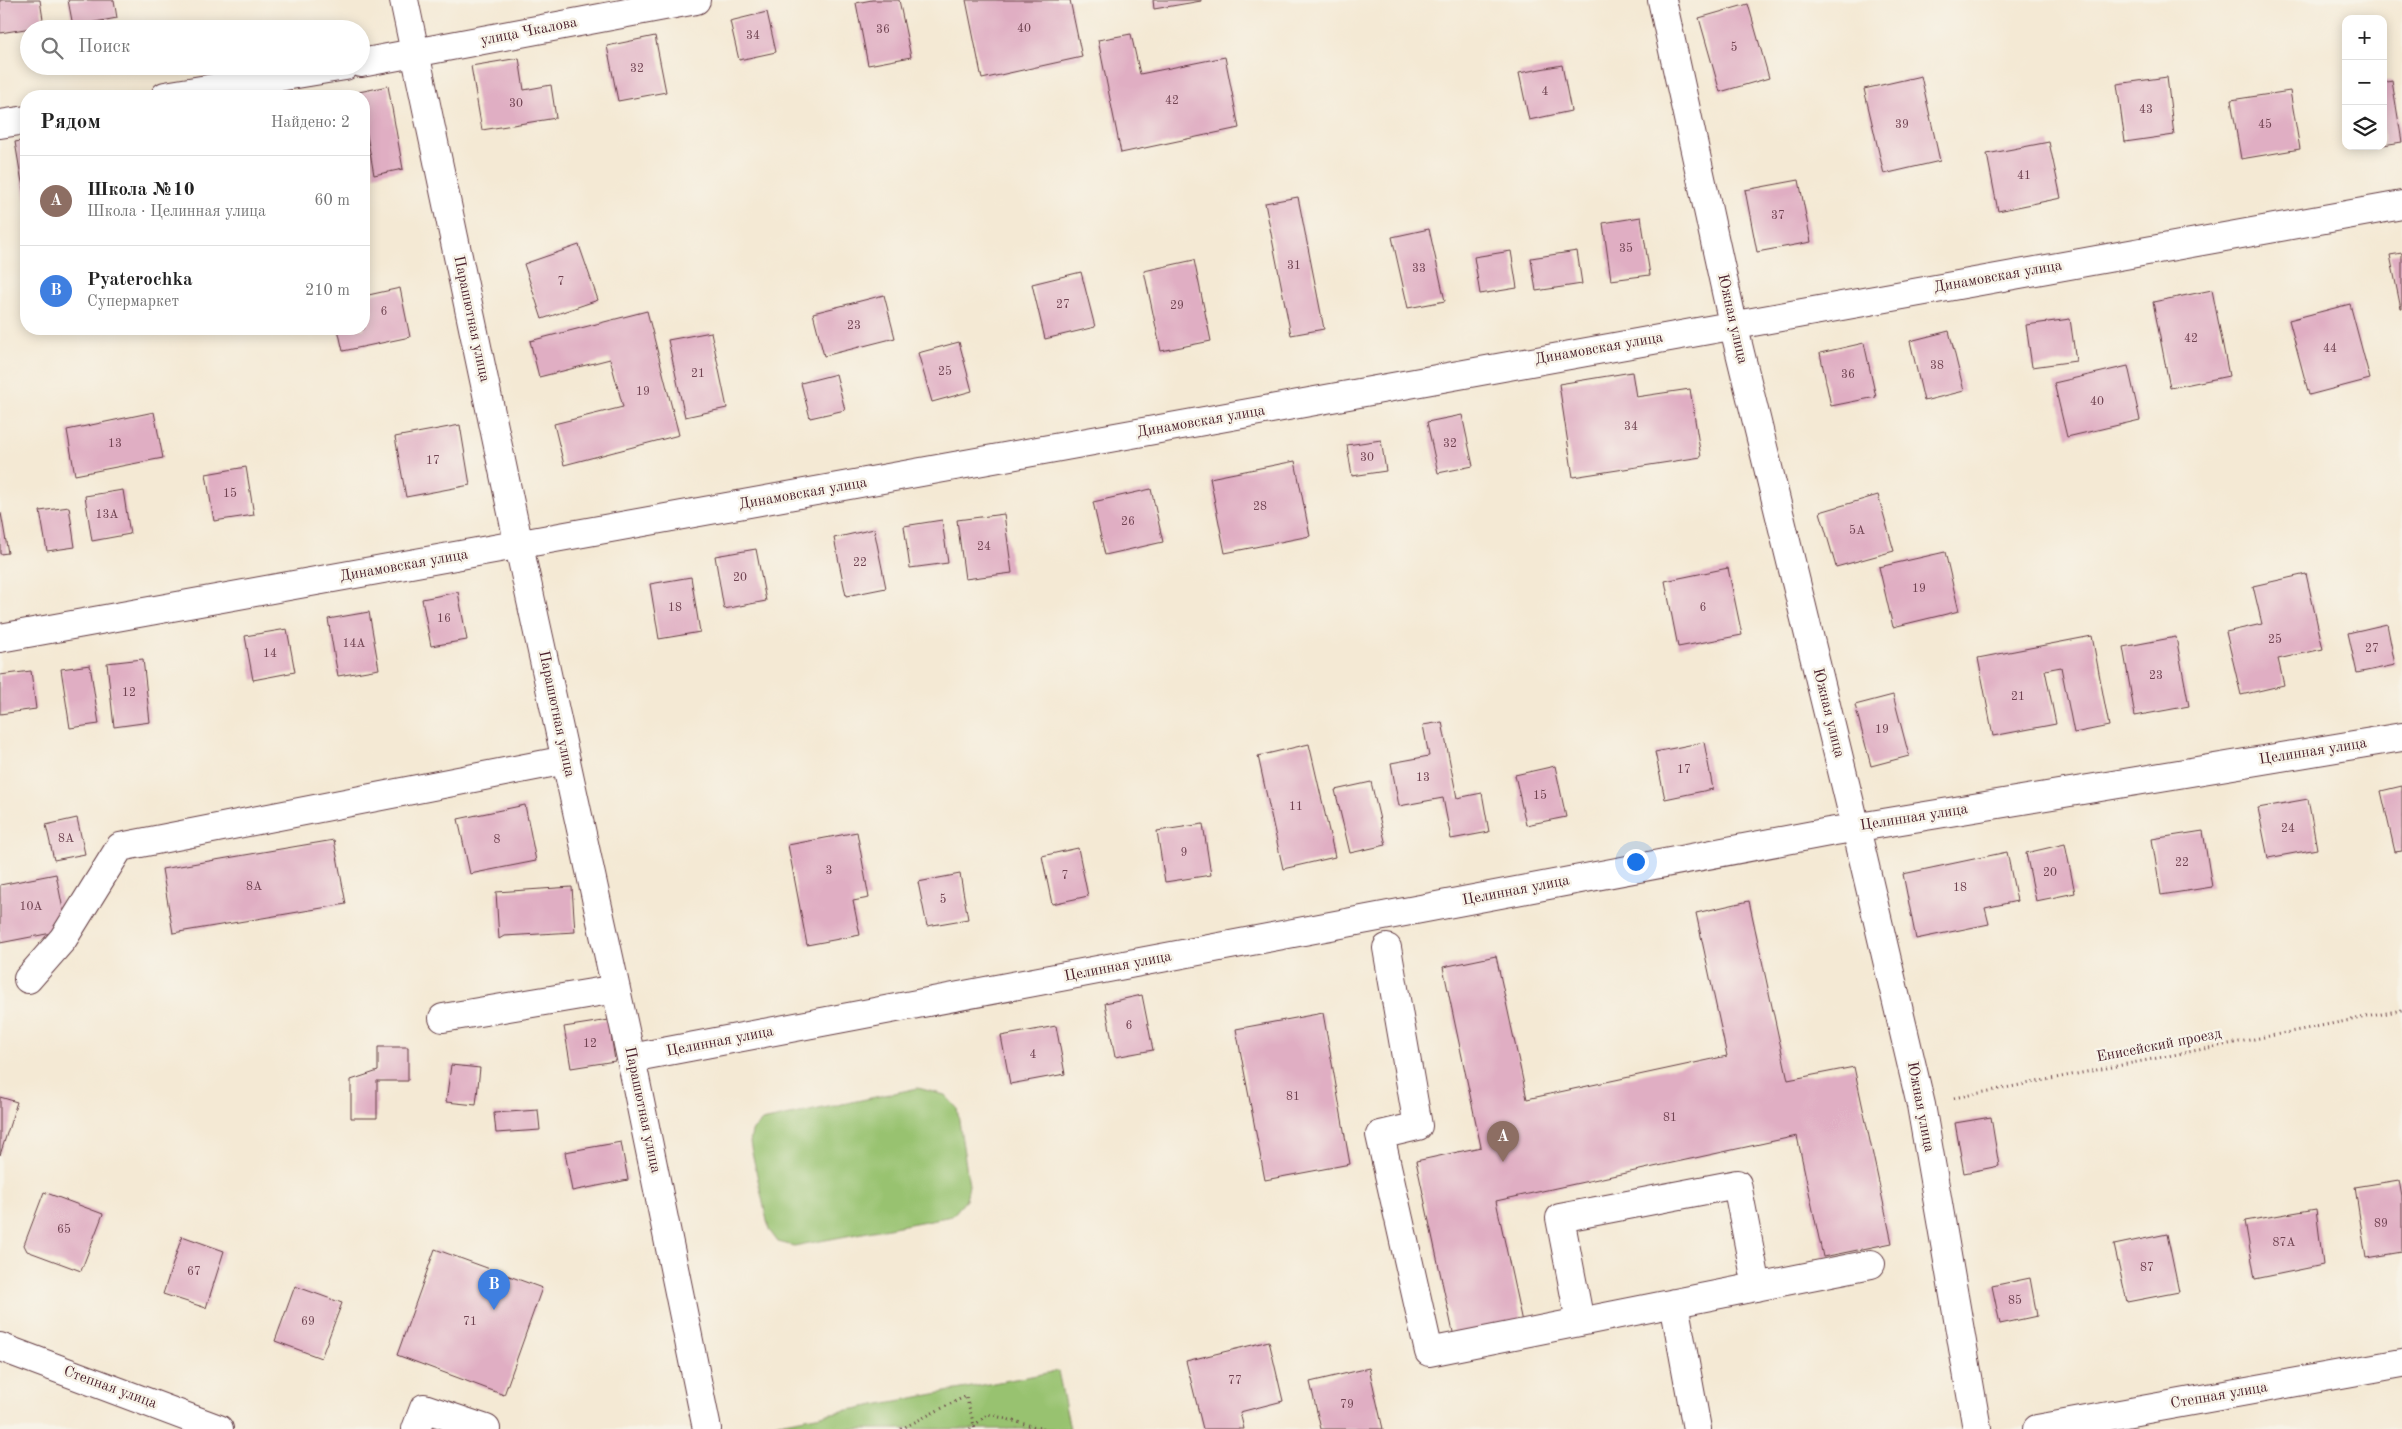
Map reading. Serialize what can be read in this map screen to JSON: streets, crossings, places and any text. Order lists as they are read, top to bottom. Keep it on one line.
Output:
{"streets":{"street":["улица Чкалова","Динамовская улица","Парашютная улица","Южная улица","Целинная улица","Степная улица"],"path":["Енисейский проезд"]},"crossings":[["улица Чкалова","Парашютная улица"],["Динамовская улица","Парашютная улица"],["Динамовская улица","Южная улица"],["Парашютная улица","Целинная улица"],["Южная улица","Целинная улица"],["Южная улица","Енисейский проезд"]],"house_numbers":["40","36","34","5","32","4","42","30","43","39","45","41","37","35","31","33","7","27","29","6","23","42","44","38","25","21","36","19","40","34","13","32","30","17","15","28","13А","26","5А","24","22","20","19","18","6","16","25","14А","27","14","23","12","21","19","17","13","15","11","24","8А","8","9","22","3","20","7","8А","18","5","10А","6","12","4","81","81","89","65","87А","87","67","85","69","71","77","79"],"page":{"map_buttons":["+","−"],"search":"Поиск","heading":["Рядом","Найдено: 2"],"list":[{"mark":"A","name":"Школа №10","note":"Школа · Целинная улица","value":"60 m"},{"mark":"B","name":"Pyaterochka","note":"Супермаркет","value":"210 m"}],"pins":["A","B"]}}
